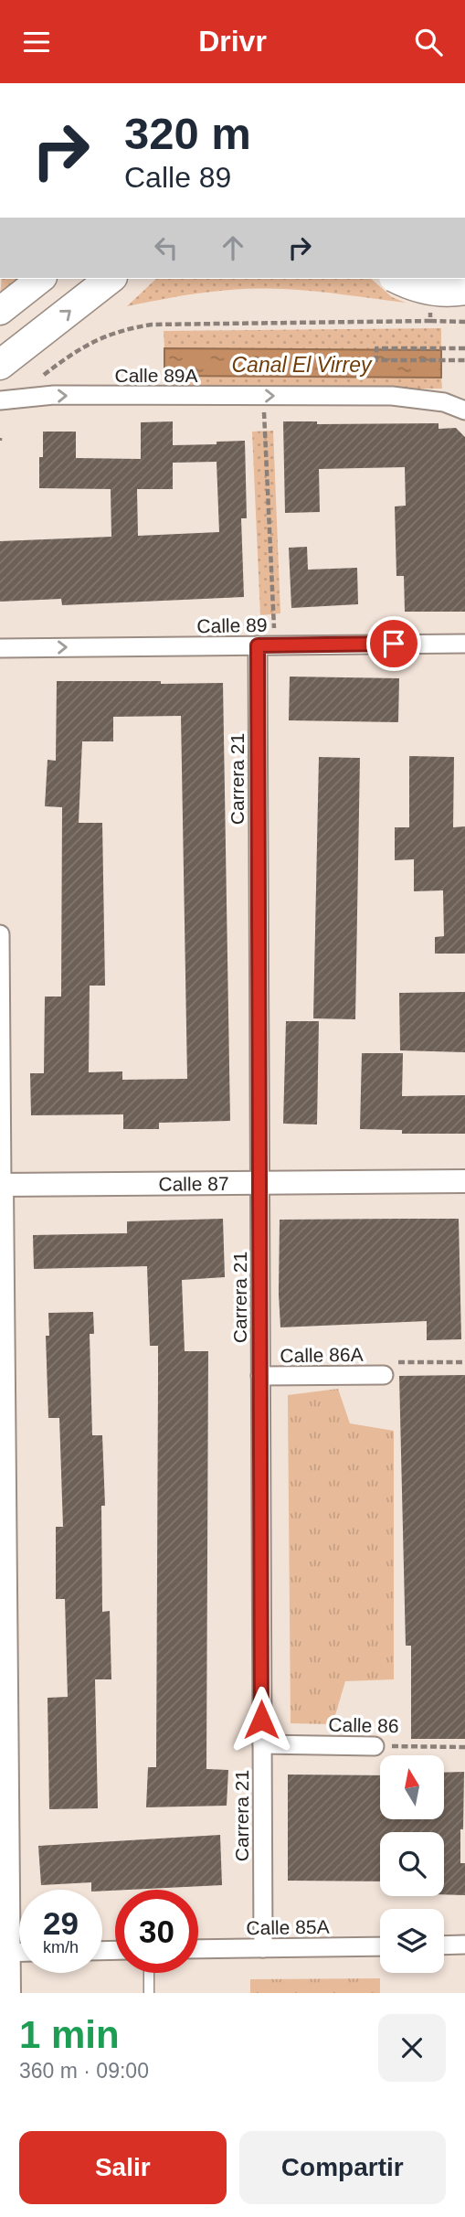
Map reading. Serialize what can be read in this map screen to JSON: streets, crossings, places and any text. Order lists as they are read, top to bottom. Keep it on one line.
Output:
{"streets":{"street":["Calle 89A","Calle 89","Carrera 21","Calle 87","Calle 86A","Calle 86","Calle 85A"]},"crossings":[["Calle 89","Carrera 21"],["Carrera 21","Calle 87"],["Carrera 21","Calle 86A"],["Carrera 21","Calle 86"],["Carrera 21","Calle 85A"]],"one_way":["Calle 89A","Calle 89"],"water":["Canal El Virrey"],"north":"top","page":{"header":"Drivr","turn":["320 m","Calle 89"],"speed":"29 km/h","limit":"30","heading":["1 min","360 m · 09:00"],"buttons":["Salir","Compartir"]}}
